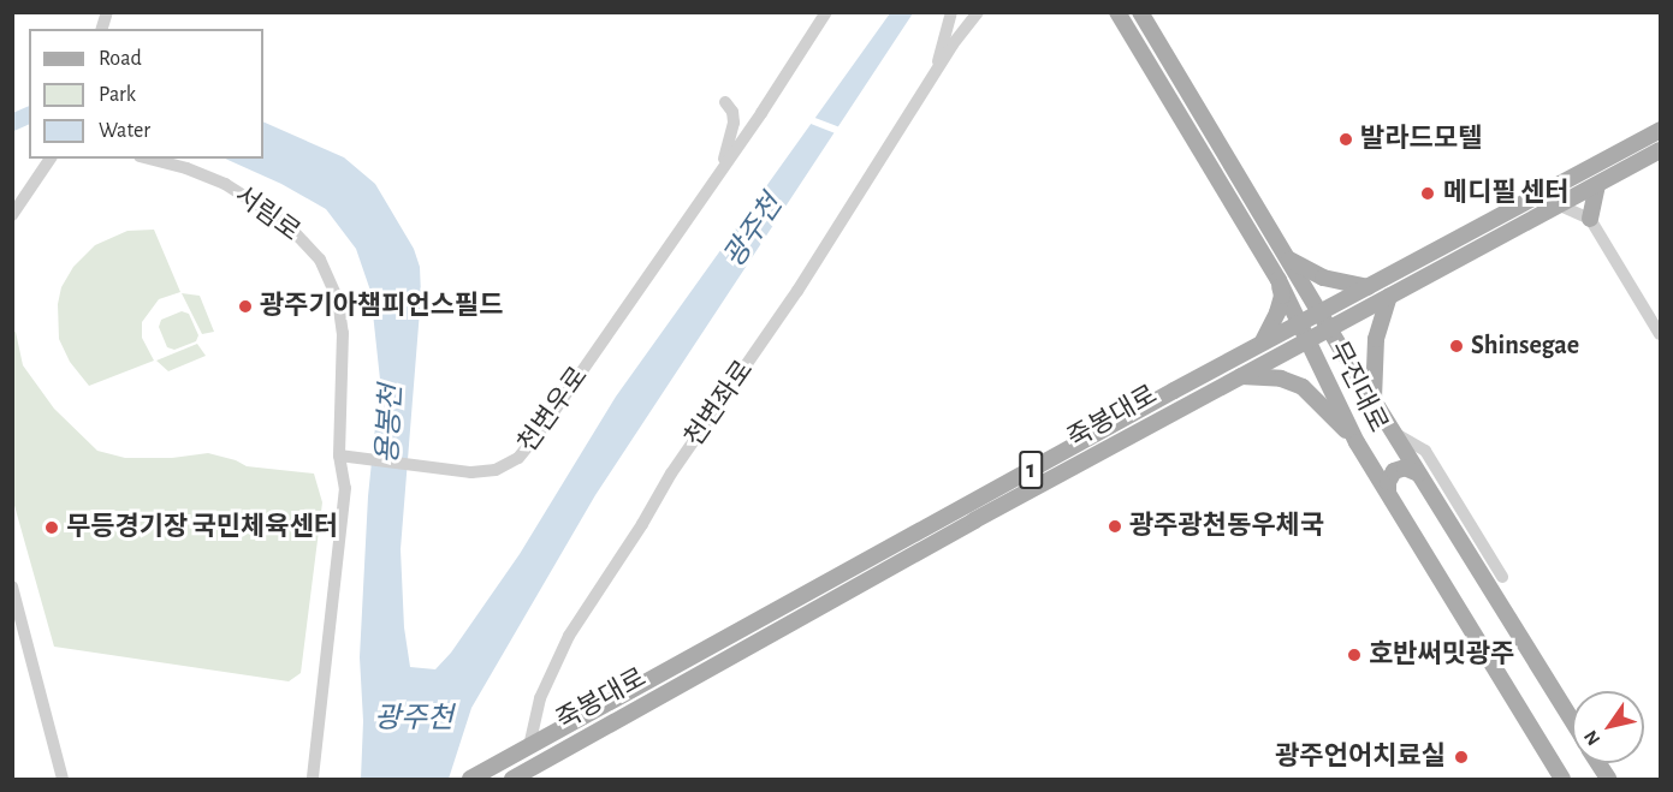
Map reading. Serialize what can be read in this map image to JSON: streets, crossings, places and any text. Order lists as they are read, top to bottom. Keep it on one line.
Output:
{"streets":{"main road":["무진대로","죽봉대로","1"],"street":["서림로","천변좌로","천변우로"]},"crossings":[["서림로","천변우로"],["무진대로","죽봉대로"],["천변좌로","죽봉대로"],["천변좌로","1"],["죽봉대로","1"]],"water":["광주천","용봉천"],"places":["발라드모텔","메디필 센터","광주기아챔피언스필드","Shinsegae","광주광천동우체국","무등경기장 국민체육센터","호반써밋광주","광주언어치료실"],"legend":["Road","Park","Water"],"north":"bottom left"}
